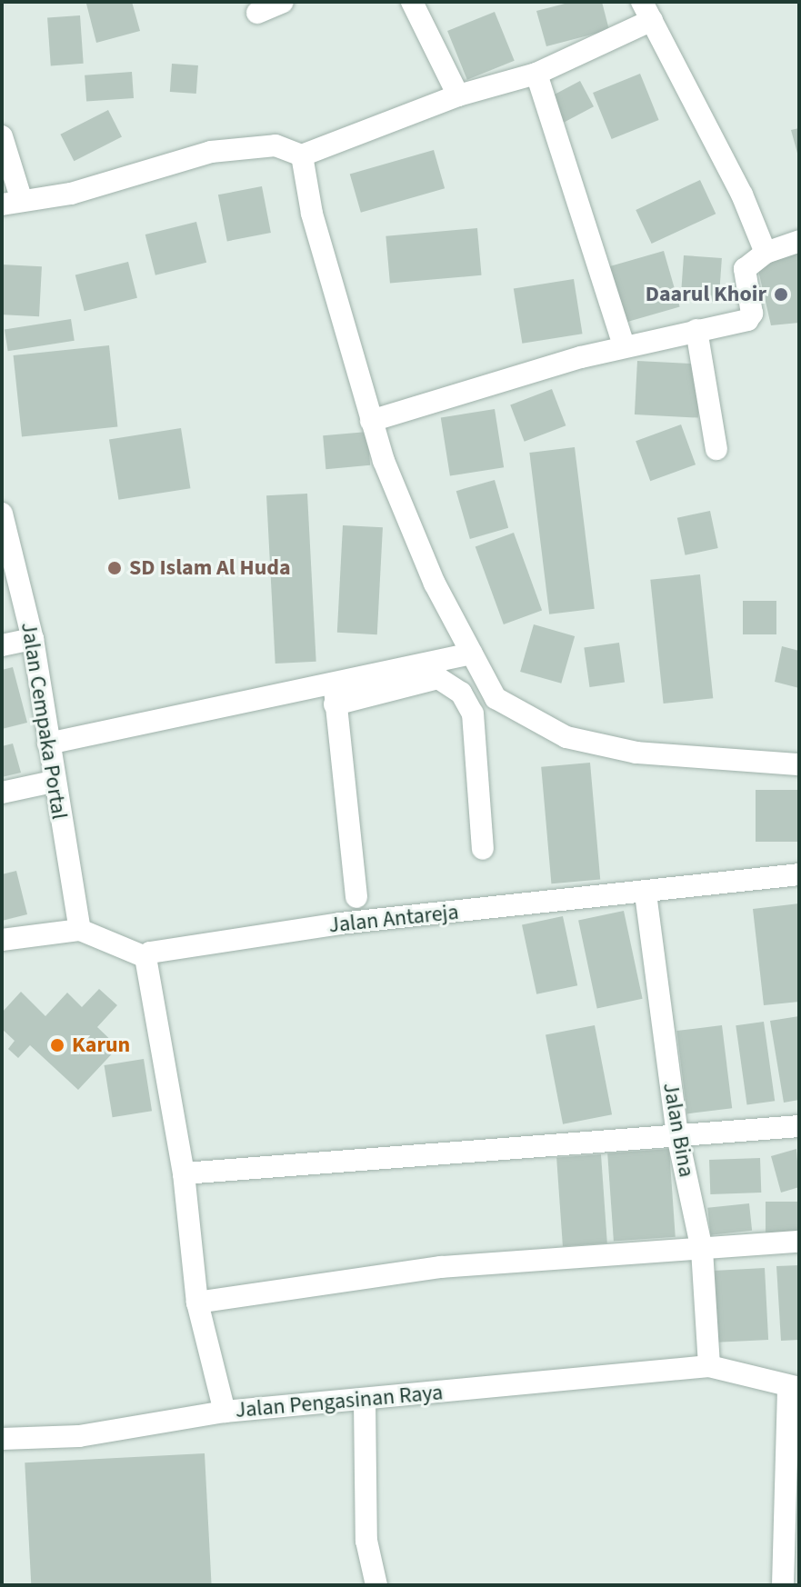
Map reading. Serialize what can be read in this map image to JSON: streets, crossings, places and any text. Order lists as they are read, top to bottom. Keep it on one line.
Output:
{"streets":{"street":["Jalan Cempaka Portal","Jalan Antareja","Jalan Bina","Jalan Pengasinan Raya"]},"crossings":[["Jalan Antareja","Jalan Bina"],["Jalan Antareja","Jalan Pengasinan Raya"],["Jalan Bina","Jalan Pengasinan Raya"]],"places":["Daarul Khoir","SD Islam Al Huda","Karun"]}
